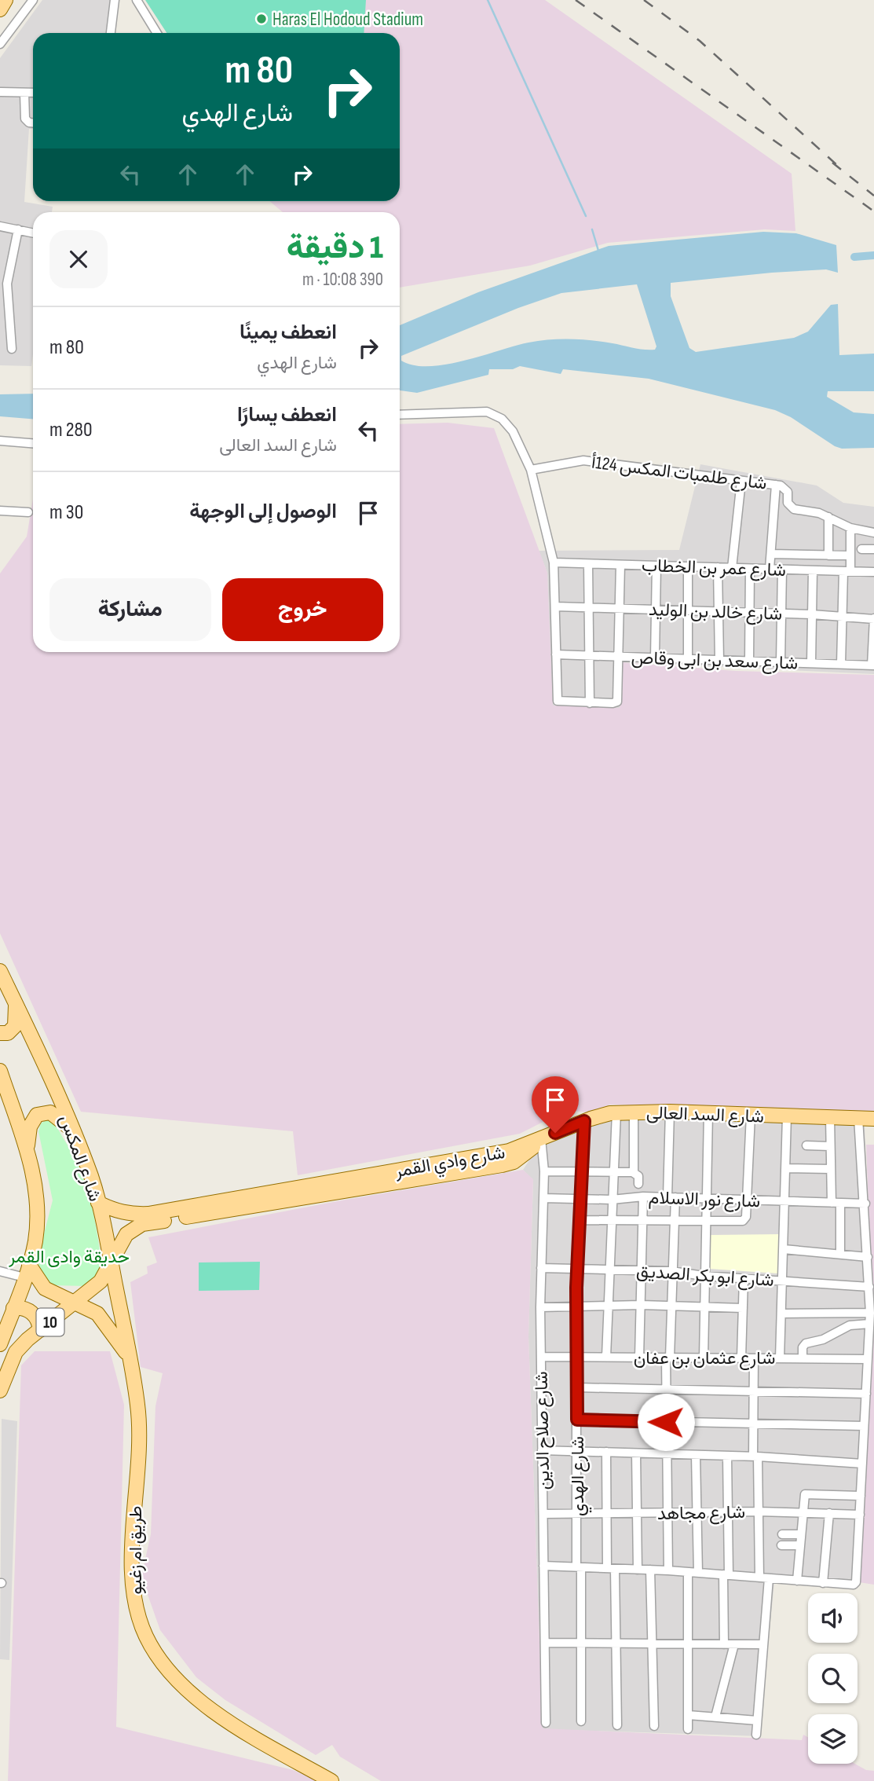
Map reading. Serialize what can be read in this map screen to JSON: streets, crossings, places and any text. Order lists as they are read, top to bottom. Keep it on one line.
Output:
{"streets":{"main road":["شارع السد العالى","شارع المكس","شارع وادي القمر","10","طريق ام زغيو"],"street":["شارع طلمبات المكس 124أ","شارع عمر بن الخطاب","شارع خالد بن الوليد","شارع سعد بن ابى وقاص","شارع نور الاسلام","شارع ابو بكر الصديق","شارع عثمان بن عفان","شارع صلاح الدين","شارع الهدي","شارع مجاهد"]},"crossings":[["شارع السد العالى","شارع وادي القمر"],["شارع السد العالى","شارع صلاح الدين"],["شارع السد العالى","شارع الهدي"],["شارع المكس","شارع وادي القمر"],["شارع المكس","10"],["شارع المكس","طريق ام زغيو"],["شارع وادي القمر","10"],["شارع وادي القمر","شارع صلاح الدين"],["شارع نور الاسلام","شارع صلاح الدين"],["شارع نور الاسلام","شارع الهدي"],["شارع ابو بكر الصديق","شارع صلاح الدين"],["شارع ابو بكر الصديق","شارع الهدي"],["شارع عثمان بن عفان","شارع صلاح الدين"],["شارع عثمان بن عفان","شارع الهدي"],["شارع صلاح الدين","شارع مجاهد"],["شارع الهدي","شارع مجاهد"]],"parks":["حديقة وادى القمر"],"places":["Haras El Hodoud Stadium"],"page":{"turn":["80 m","شارع الهدي"],"heading":["1 دقيقة","390 m · 10:08"],"list":[{"name":"انعطف يمينًا","note":"شارع الهدي","value":"80 m"},{"name":"انعطف يسارًا","note":"شارع السد العالى","value":"280 m"},{"name":"الوصول إلى الوجهة","value":"30 m"}],"buttons":["خروج","مشاركة"]}}
